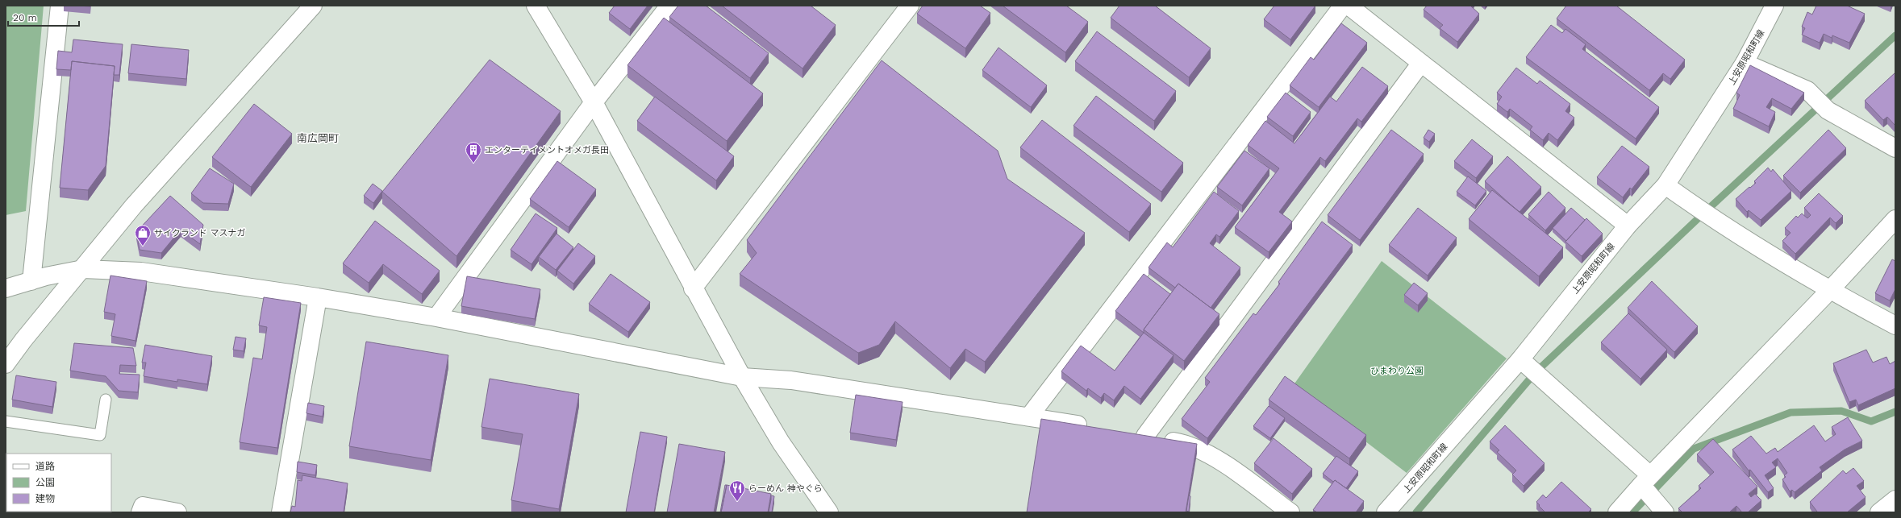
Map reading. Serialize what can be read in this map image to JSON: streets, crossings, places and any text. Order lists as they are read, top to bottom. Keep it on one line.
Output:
{"streets":{"street":["上安原昭和町線"]},"districts":["南広岡町"],"parks":["ひまわり公園"],"places":{"building":["エンターテイメントオメガ長田"],"shop":["サイクランド マスナガ"],"restaurant":["らーめん 神やぐら"]},"legend":["道路","公園","建物"],"scale_bar":"20 m"}
